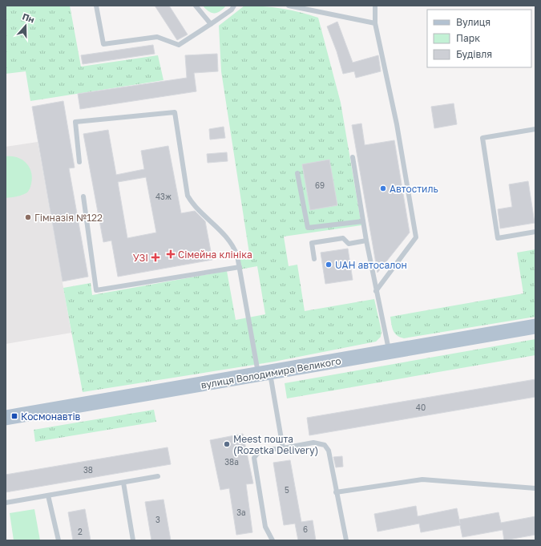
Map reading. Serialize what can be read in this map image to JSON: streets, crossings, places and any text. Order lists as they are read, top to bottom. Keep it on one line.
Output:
{"streets":{"main road":["вулиця Володимира Великого"]},"places":{"other":["Автостиль","Гімназія №122","UAH автосалон","Meest пошта (Rozetka Delivery)"],"health":["Сімейна клініка","УЗІ"],"transit":["Космонавтів"]},"house_numbers":["69","43ж","40","38а","38","5","3а","3","6","2"],"legend":["Вулиця","Парк","Будівля"],"north":"top"}
